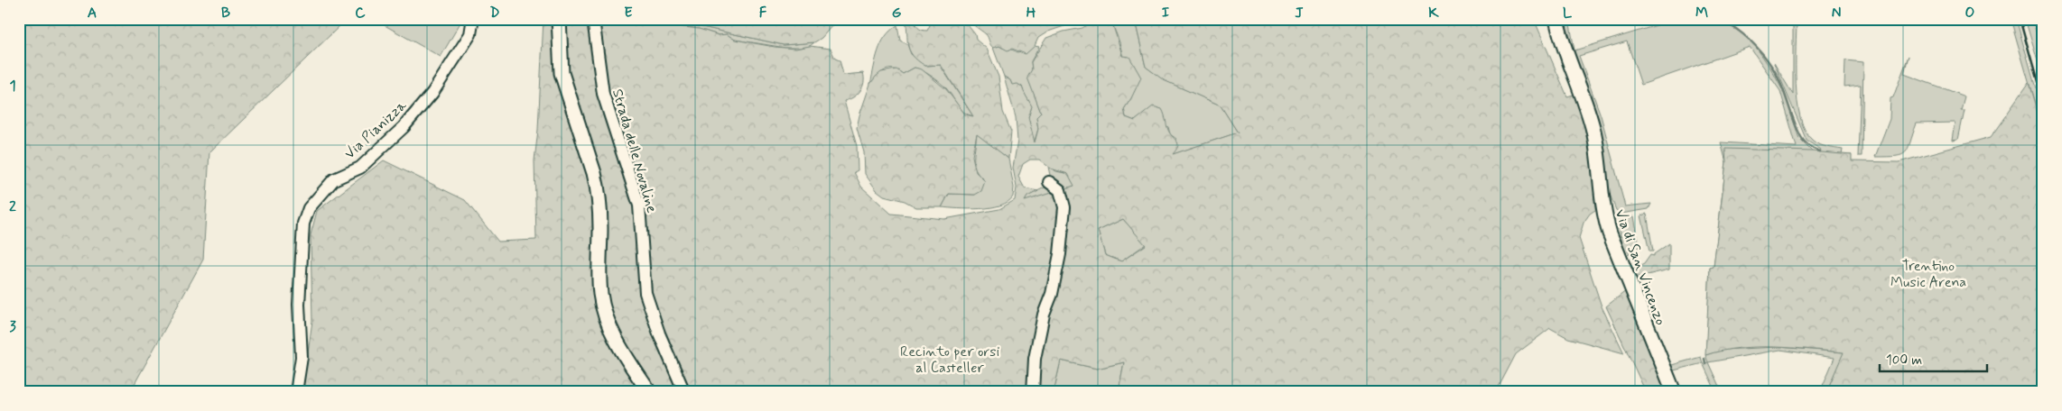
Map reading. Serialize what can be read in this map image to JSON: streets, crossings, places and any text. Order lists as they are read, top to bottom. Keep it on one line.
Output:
{"streets":{"main road":["Via di San Vincenzo"],"street":["Via Pianizza","Strada delle Novaline"]},"parks":["Trentino Music Arena","Recinto per orsi al Casteller"],"scale_bar":"100 m","grid":{"columns":["A","B","C","D","E","F","G","H","I","J","K","L","M","N","O"],"rows":["1","2","3"]}}
